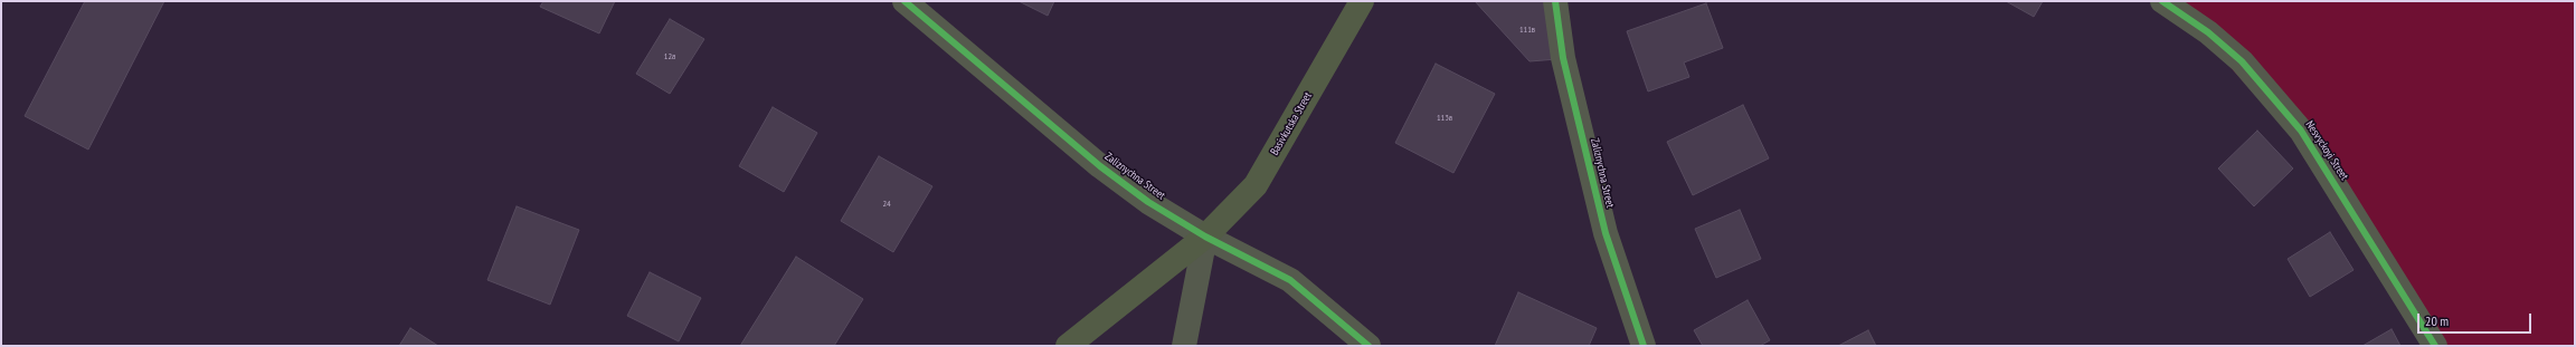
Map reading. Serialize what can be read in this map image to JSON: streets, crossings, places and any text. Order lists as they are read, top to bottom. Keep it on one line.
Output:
{"streets":{"main road":["Basivkutska Street"],"street":["Nesvyckoyi Street","Zaliznychna Street"]},"crossings":[["Basivkutska Street","Zaliznychna Street"]],"house_numbers":["111в","12а","113а","24"],"scale_bar":"20 m"}
